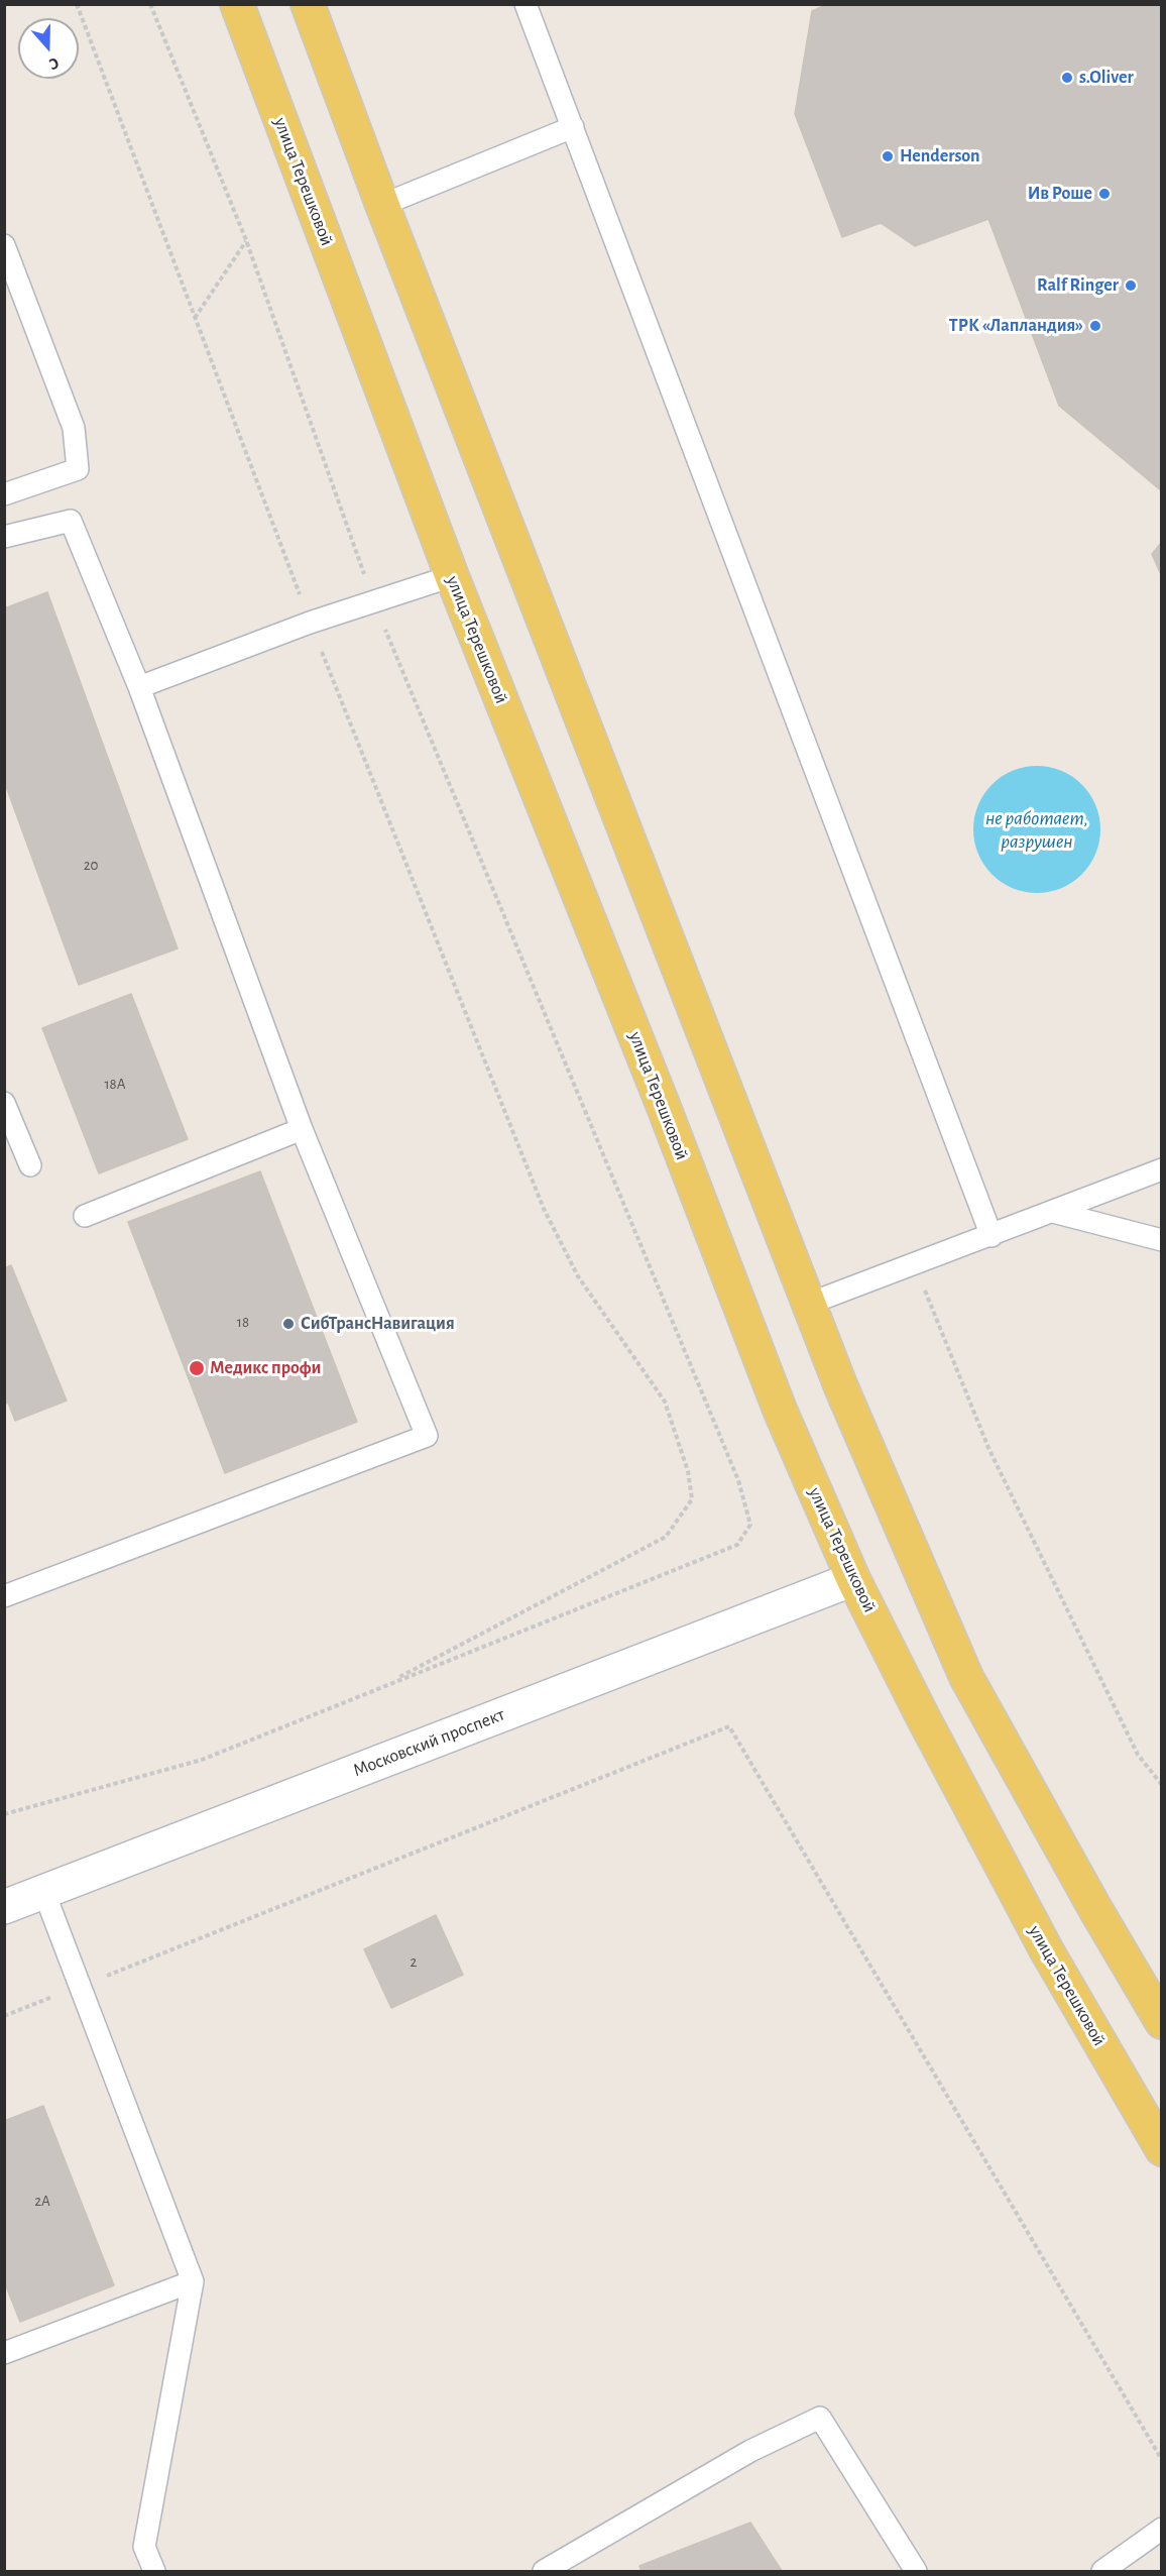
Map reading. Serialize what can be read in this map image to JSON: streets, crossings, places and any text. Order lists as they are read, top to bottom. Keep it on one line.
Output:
{"streets":{"main road":["улица Терешковой"],"street":["Московский проспект"]},"crossings":[["улица Терешковой","Московский проспект"]],"water":["не работает, разрушен"],"places":["s.Oliver","Henderson","Ив Роше","Ralf Ringer","ТРК «Лапландия»","СибТрансНавигация","Медикс профи"],"house_numbers":["20","18А","18","2","2А"],"north":"bottom"}
